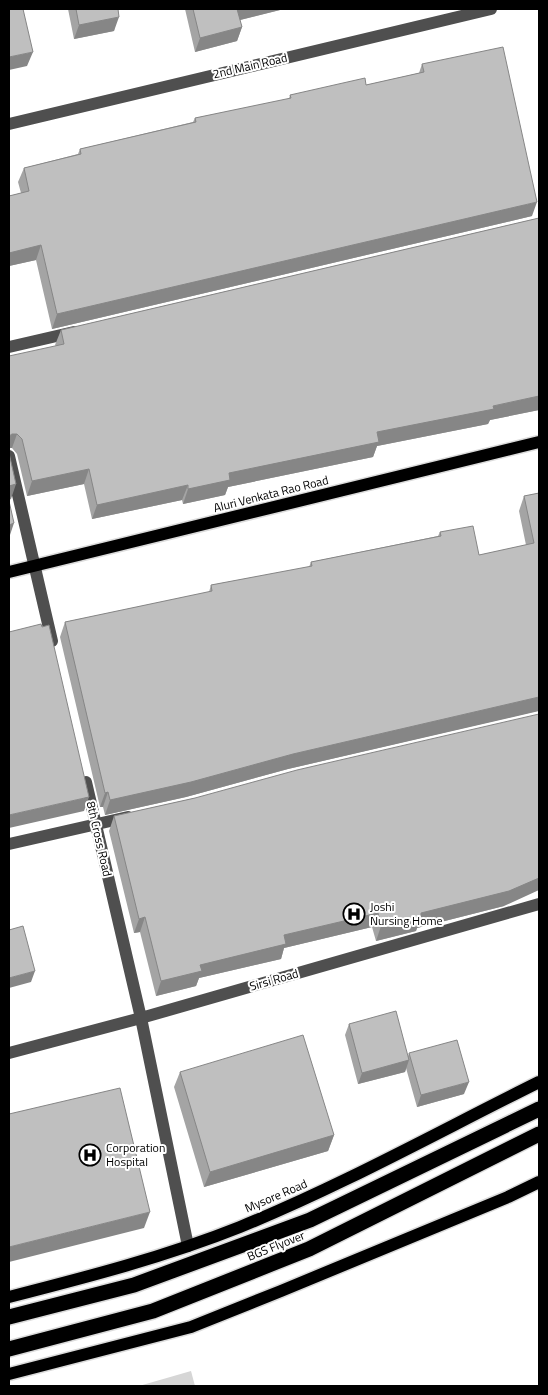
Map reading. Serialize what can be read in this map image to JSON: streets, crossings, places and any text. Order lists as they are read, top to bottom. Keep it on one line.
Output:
{"streets":{"highway":["BGS Flyover"],"main road":["Aluri Venkata Rao Road","Mysore Road"],"street":["2nd Main Road","8th Cross Road","Sirsi Road"]},"crossings":[["8th Cross Road","Sirsi Road"],["8th Cross Road","Mysore Road"]],"places":{"hospital":["Joshi Nursing Home","Corporation Hospital"]}}
